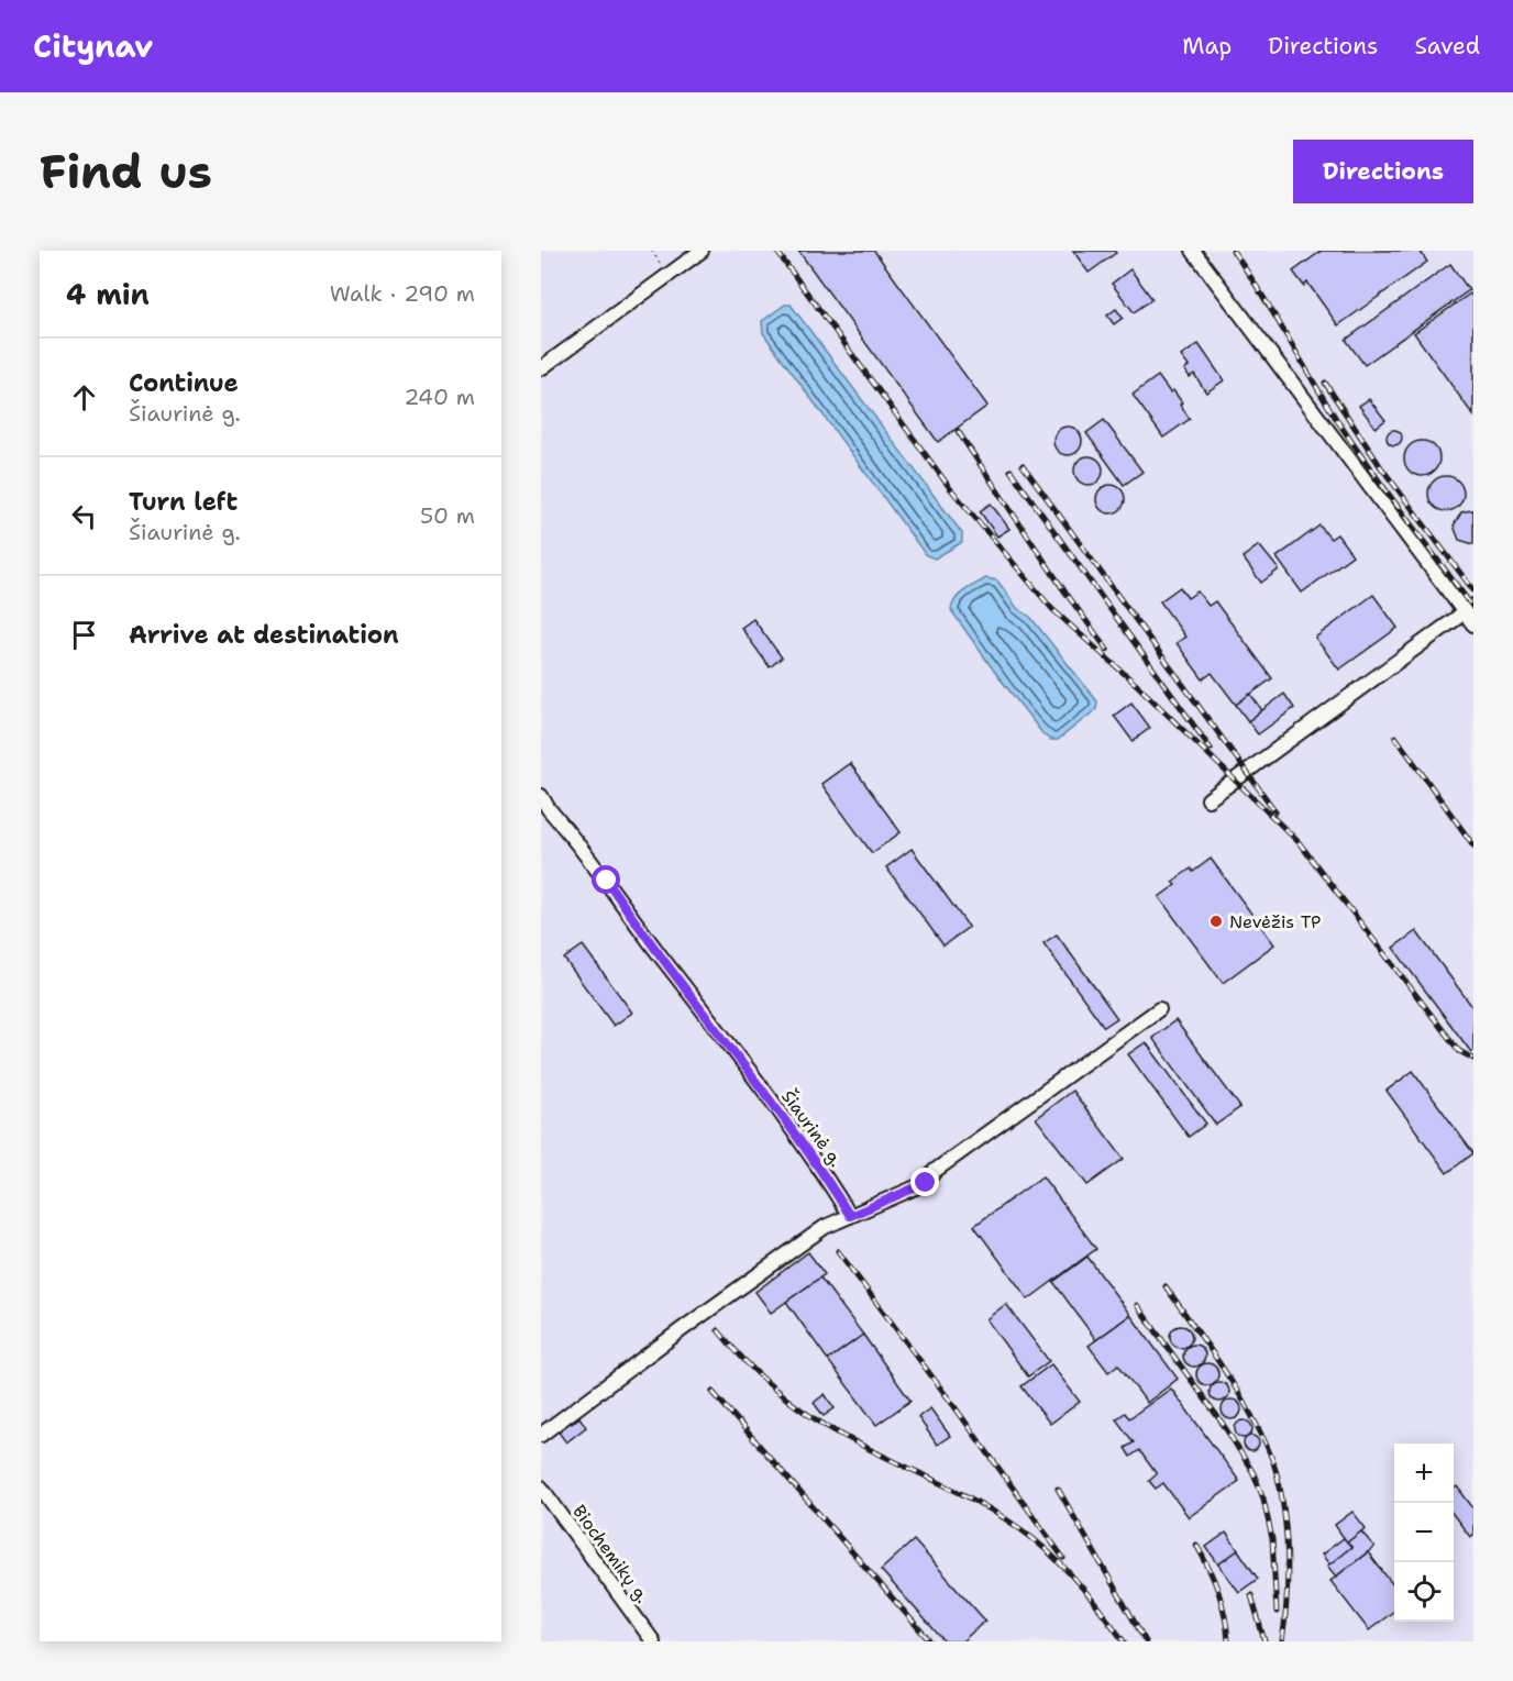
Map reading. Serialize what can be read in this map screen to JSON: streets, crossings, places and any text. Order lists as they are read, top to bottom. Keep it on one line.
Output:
{"streets":{"street":["Šiaurinė g.","Biochemikų g."]},"places":["Nevėžis TP"],"page":{"header":"Citynav","nav":["Map","Directions","Saved"],"buttons":"Directions","title":"Find us","heading":["4 min","Walk · 290 m"],"list":[["Continue","Šiaurinė g.","240 m"],["Turn left","Šiaurinė g.","50 m"],"Arrive at destination"],"map_buttons":["+","−"]}}
